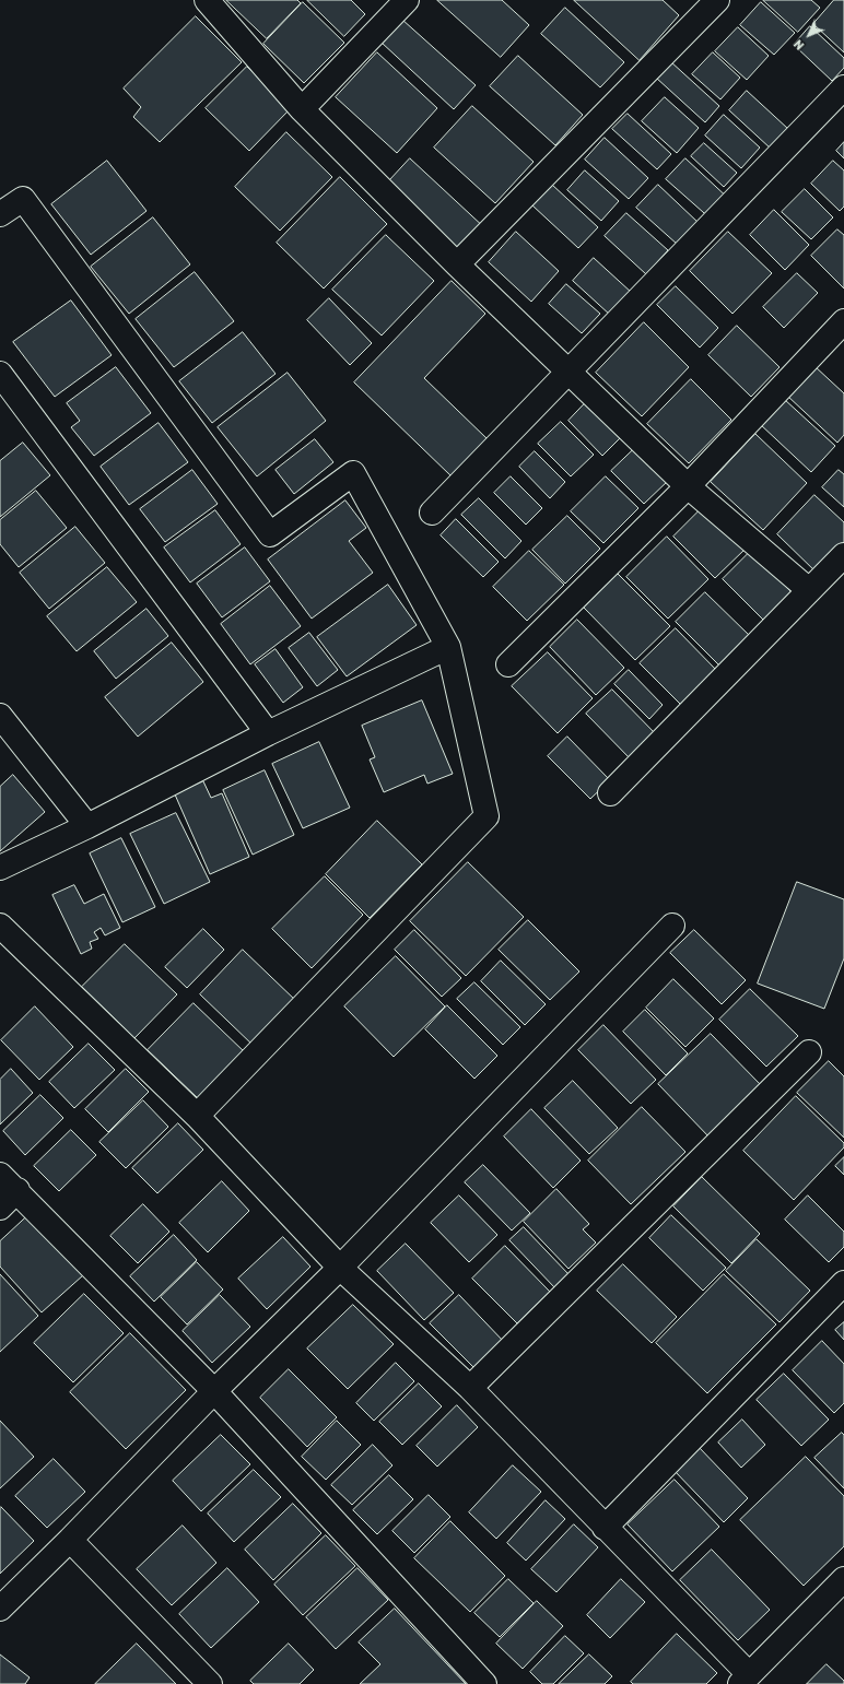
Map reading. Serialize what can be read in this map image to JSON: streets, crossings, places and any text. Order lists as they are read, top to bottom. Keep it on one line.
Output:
{"north":"bottom left"}
